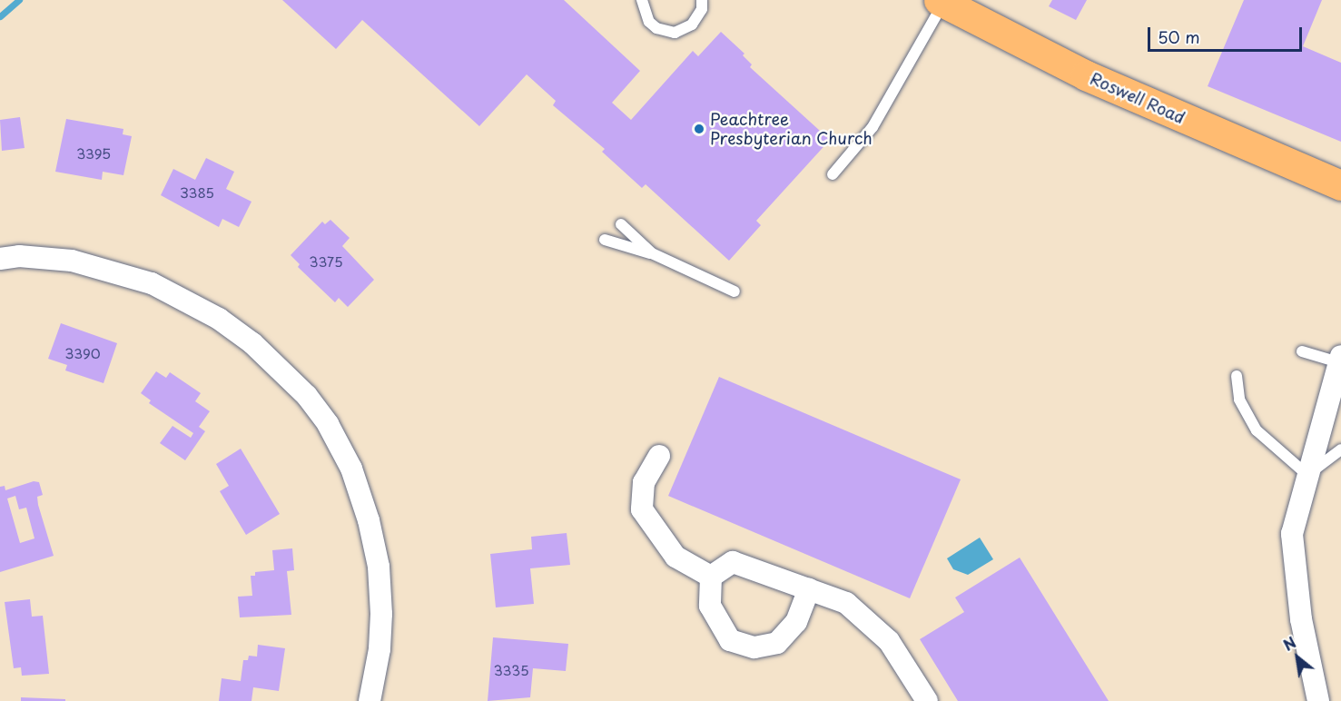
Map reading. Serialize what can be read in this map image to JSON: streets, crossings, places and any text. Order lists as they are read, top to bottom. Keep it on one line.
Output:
{"streets":{"main road":["Roswell Road"]},"places":["Peachtree Presbyterian Church"],"house_numbers":["3395","3385","3375","3390","3335"],"scale_bar":"50 m","north":"top left"}
